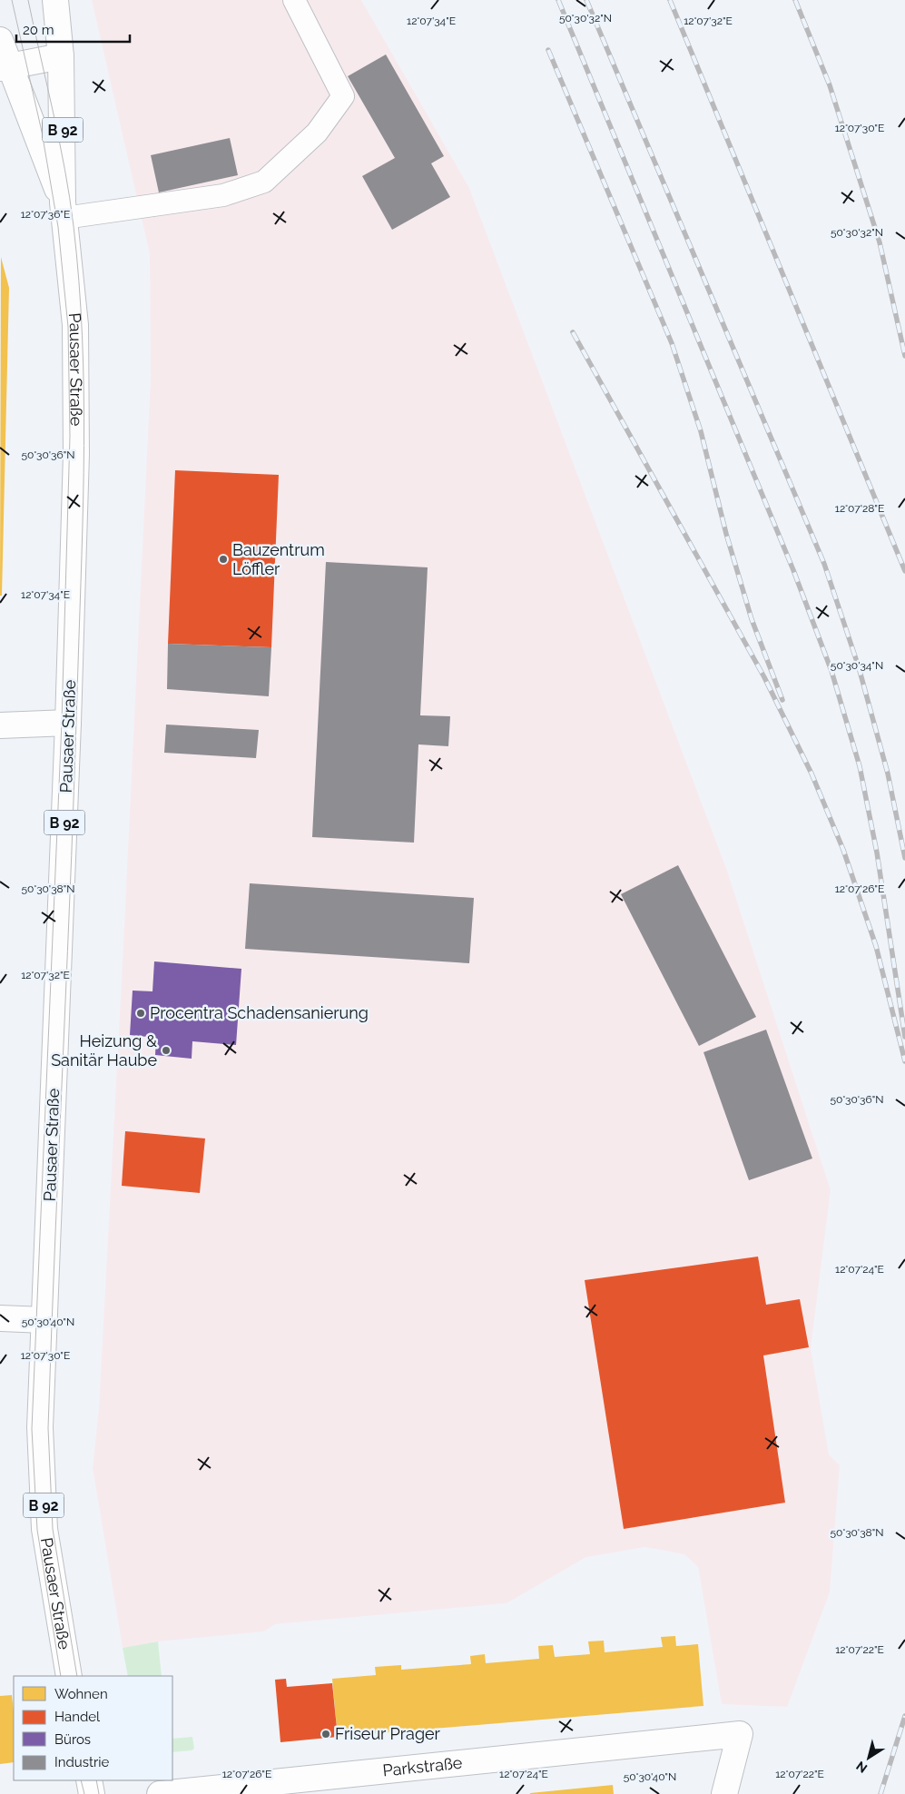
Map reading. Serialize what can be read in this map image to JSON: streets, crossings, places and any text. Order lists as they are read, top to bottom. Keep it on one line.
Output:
{"streets":{"main road":["B 92","Pausaer Straße","Parkstraße"]},"places":["Bauzentrum Löffler","Procentra Schadensanierung","Heizung & Sanitär Haube","Friseur Prager"],"legend":["Wohnen","Handel","Büros","Industrie"],"scale_bar":"20 m","north":"bottom left","coordinates":["50°30'32\"N","12°07'34\"E","12°07'32\"E","12°07'30\"E","12°07'36\"E","50°30'36\"N","12°07'28\"E","50°30'34\"N","50°30'38\"N","12°07'26\"E","12°07'24\"E","50°30'40\"N","12°07'22\"E"]}
